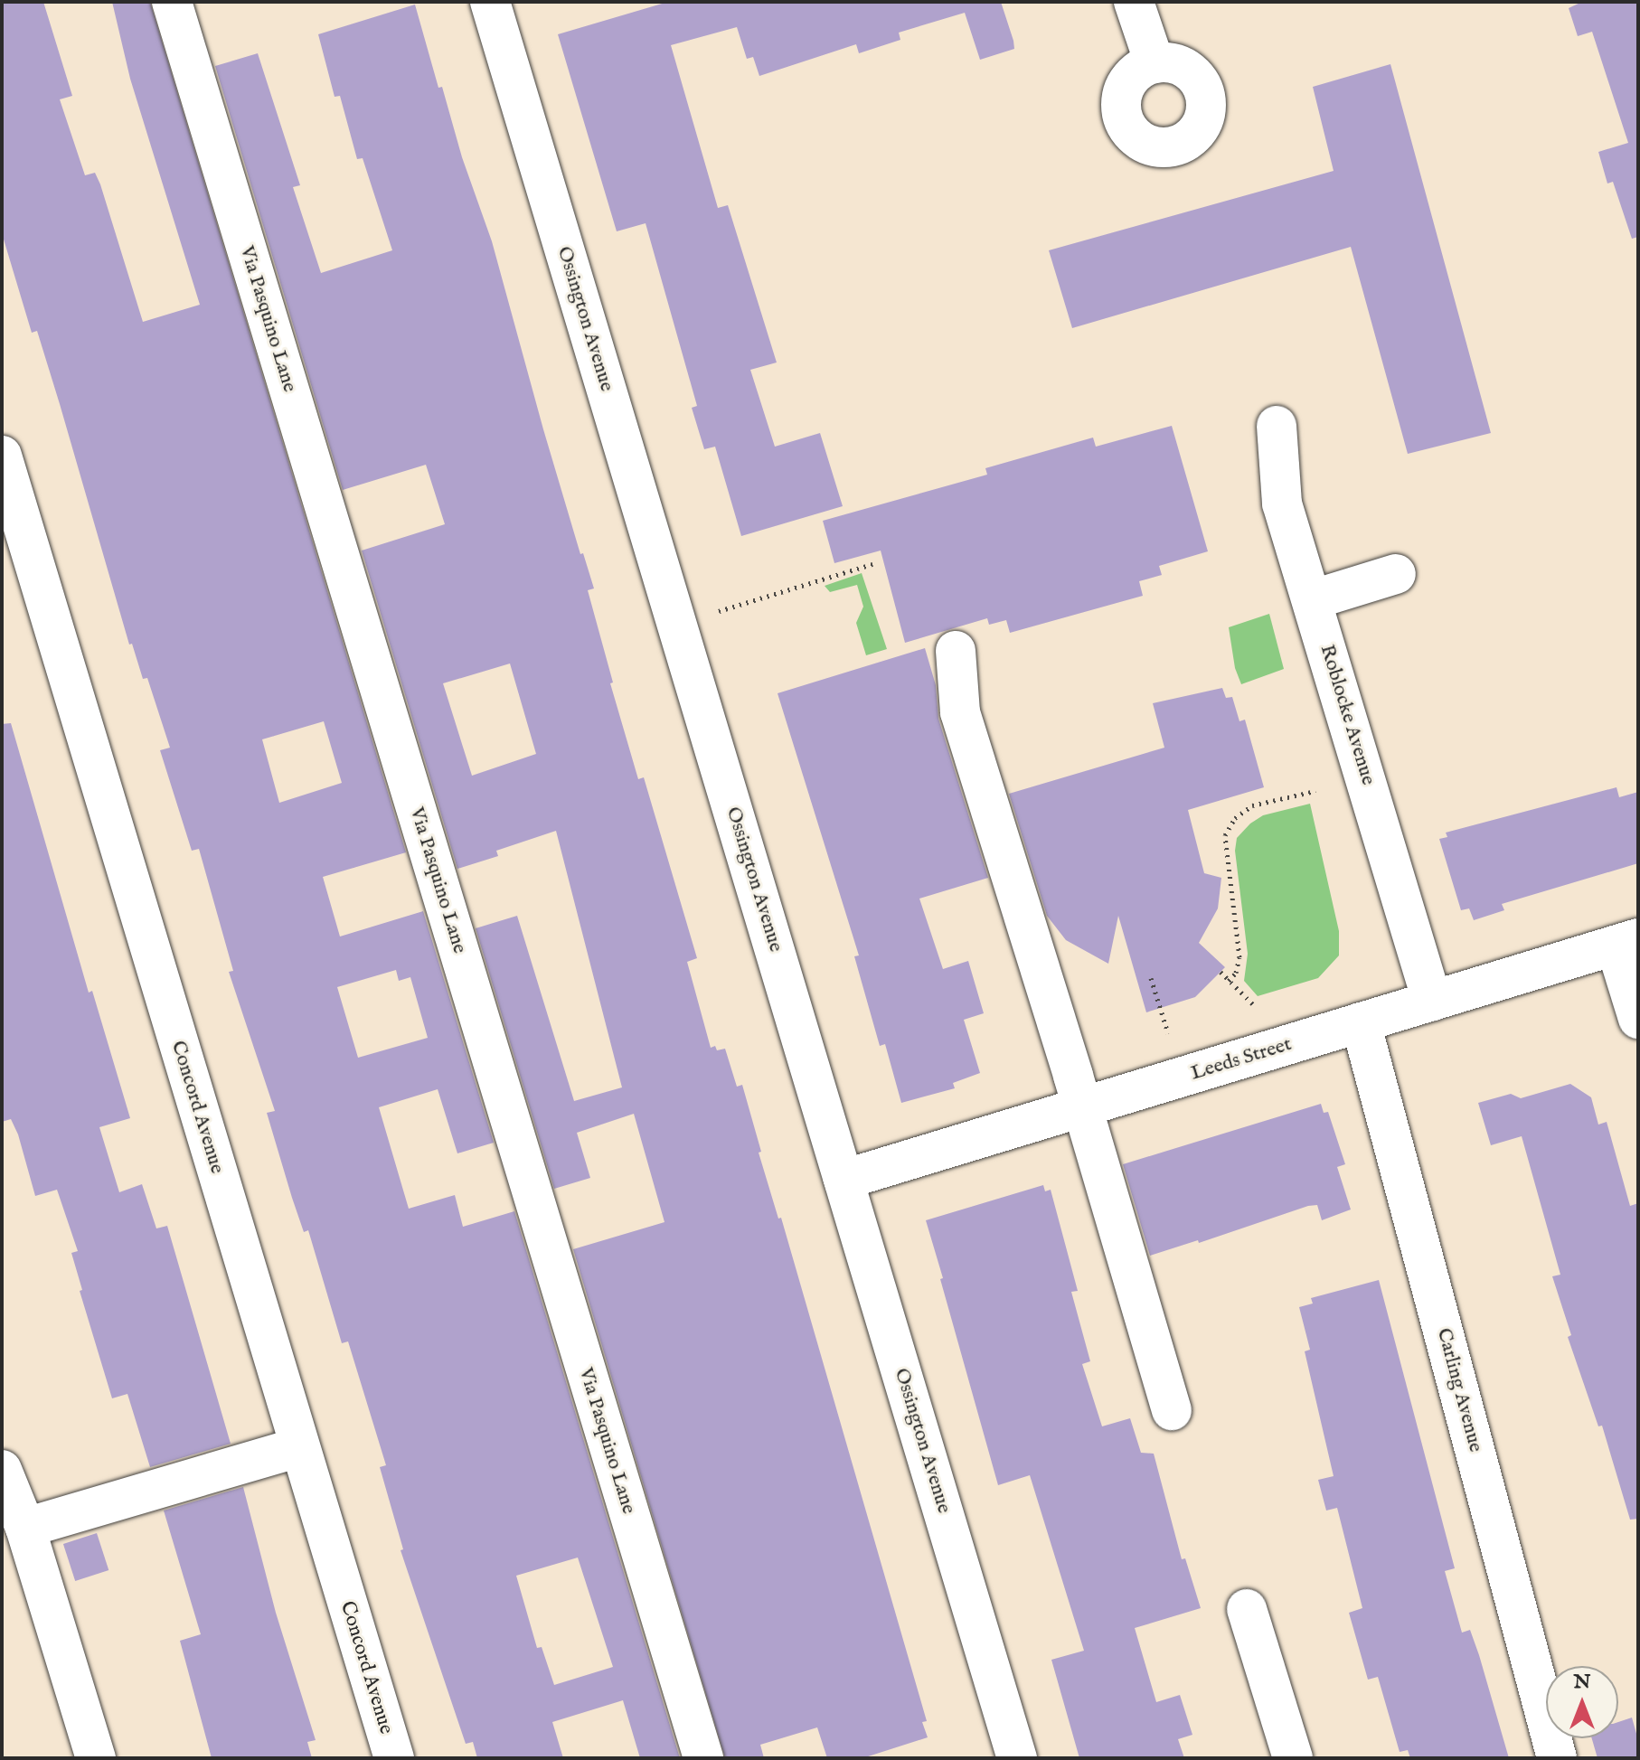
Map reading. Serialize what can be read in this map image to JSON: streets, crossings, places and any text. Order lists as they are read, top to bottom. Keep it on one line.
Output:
{"streets":{"street":["Via Pasquino Lane","Ossington Avenue","Roblocke Avenue","Leeds Street","Concord Avenue","Carling Avenue"]},"crossings":[["Ossington Avenue","Leeds Street"],["Roblocke Avenue","Leeds Street"],["Leeds Street","Carling Avenue"]],"north":"top"}
